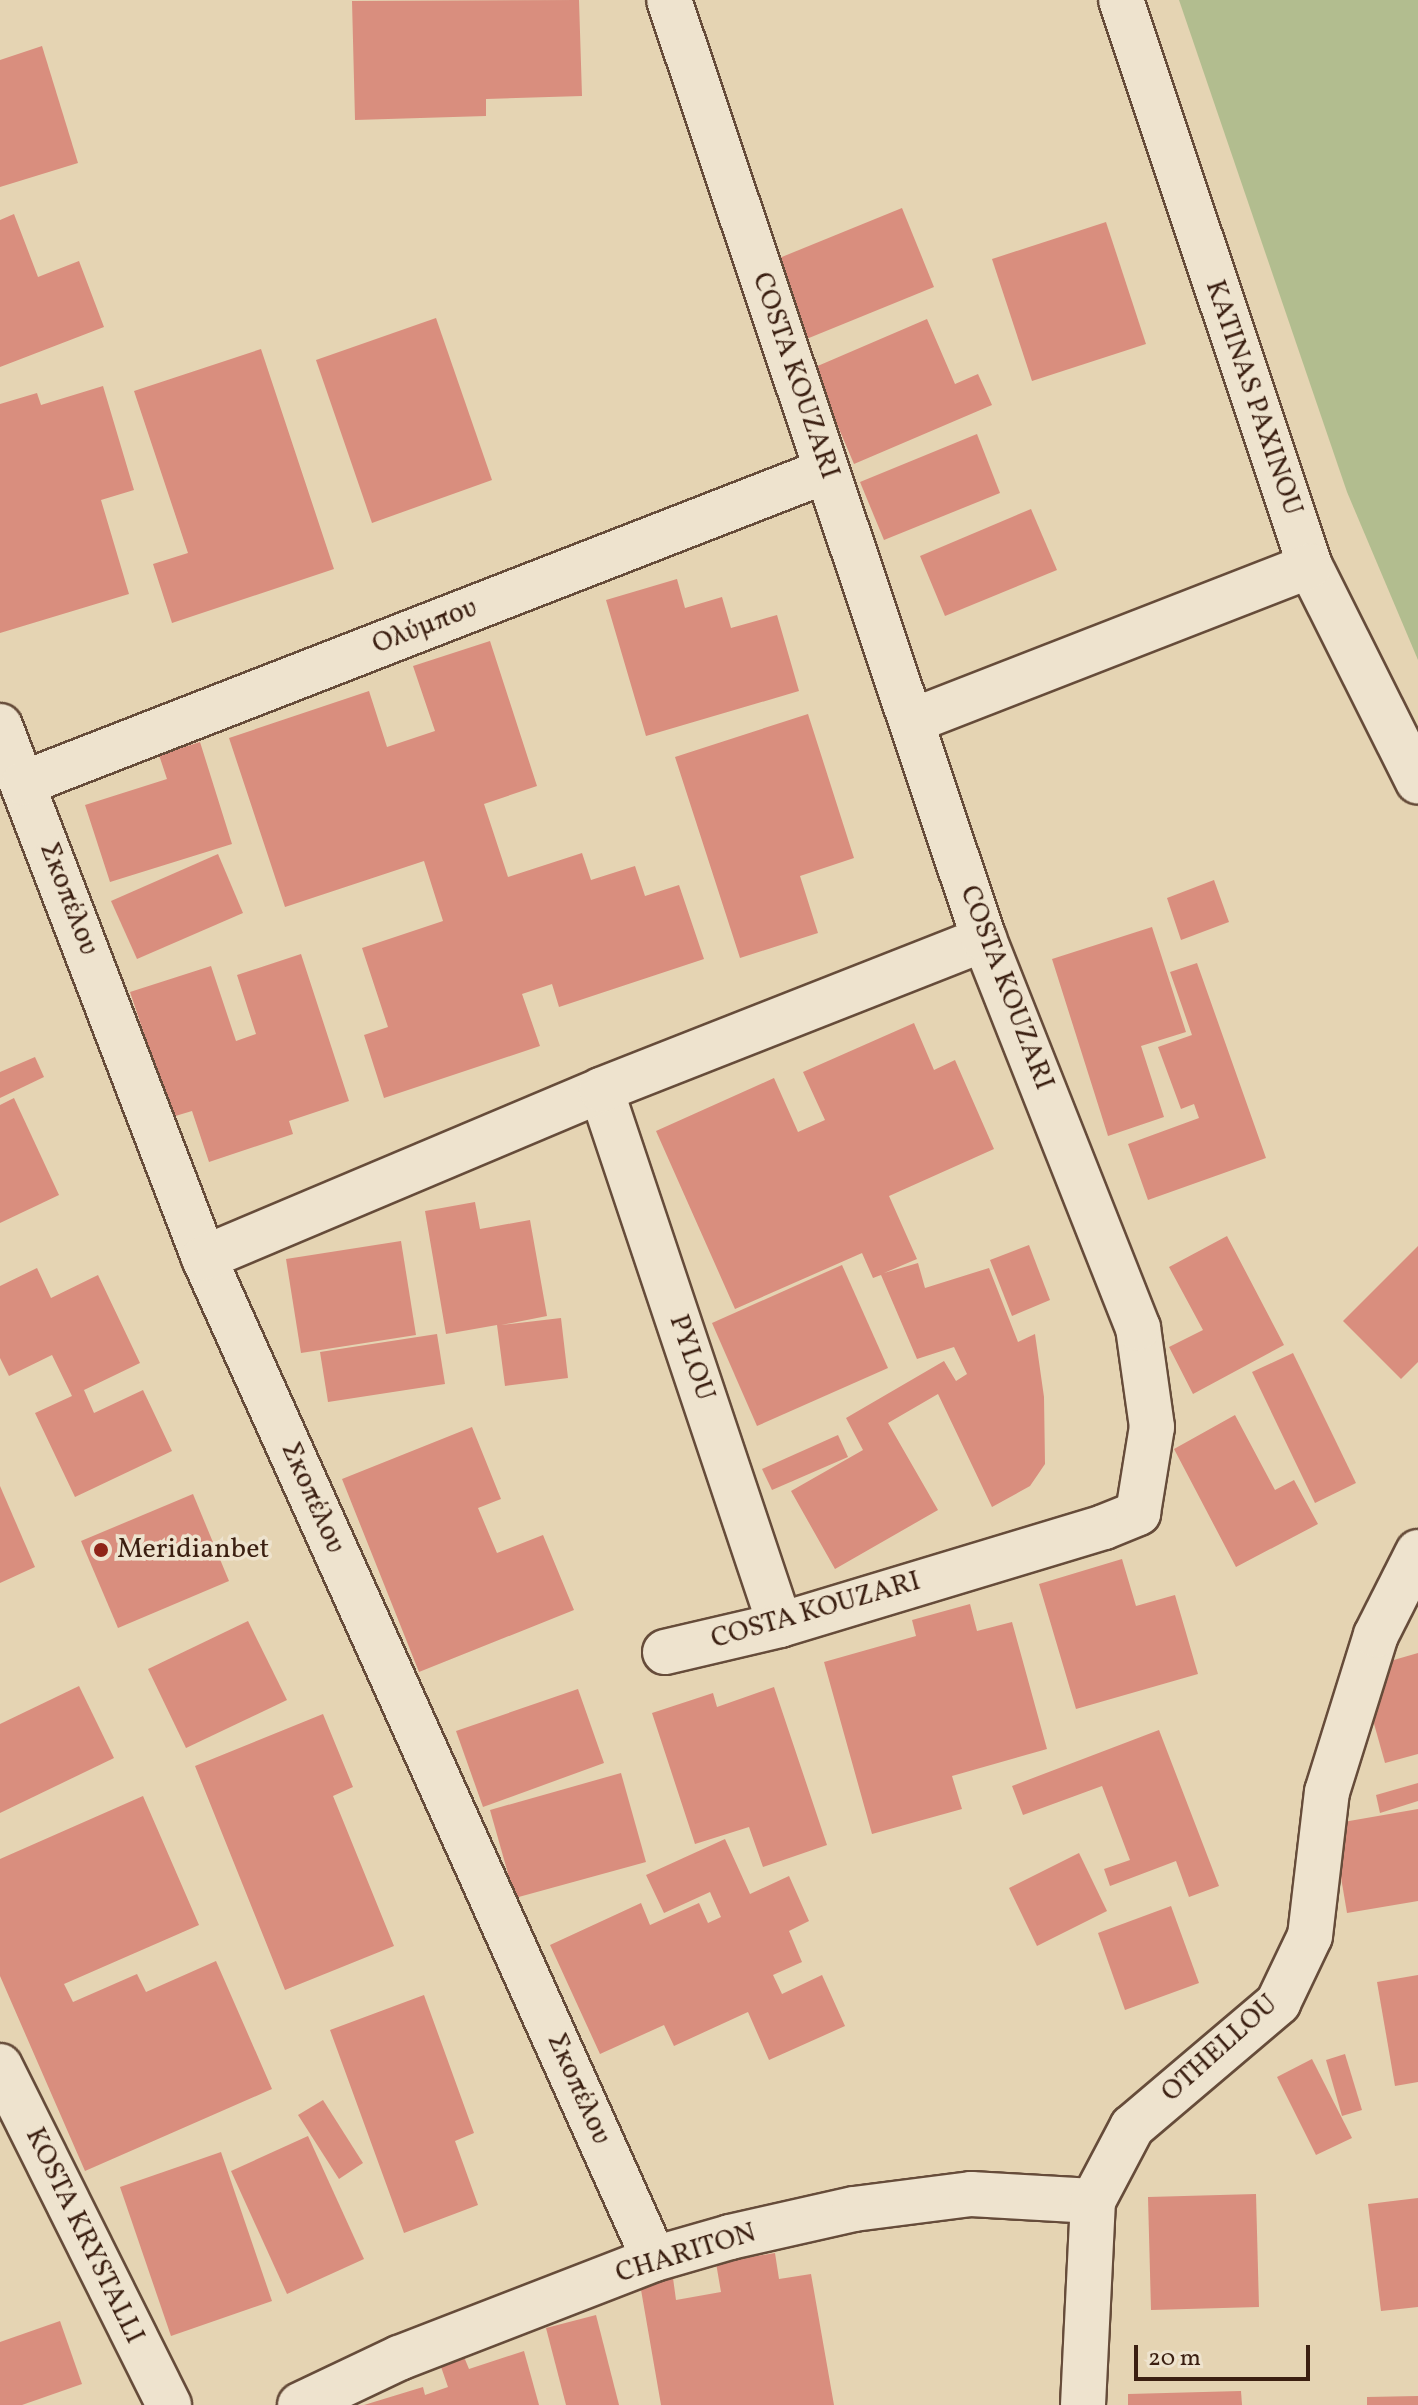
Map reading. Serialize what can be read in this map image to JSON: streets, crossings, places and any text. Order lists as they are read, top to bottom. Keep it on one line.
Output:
{"streets":{"street":["COSTA KOUZARI","KATINAS PAXINOU","Ολύμπου","Σκοπέλου","PYLOU","OTHELLOU","KOSTA KRYSTALLI","CHARITON"]},"crossings":[["COSTA KOUZARI","Ολύμπου"],["COSTA KOUZARI","PYLOU"],["Ολύμπου","Σκοπέλου"],["Σκοπέλου","CHARITON"],["OTHELLOU","CHARITON"]],"places":["Meridianbet"],"scale_bar":"20 m"}
